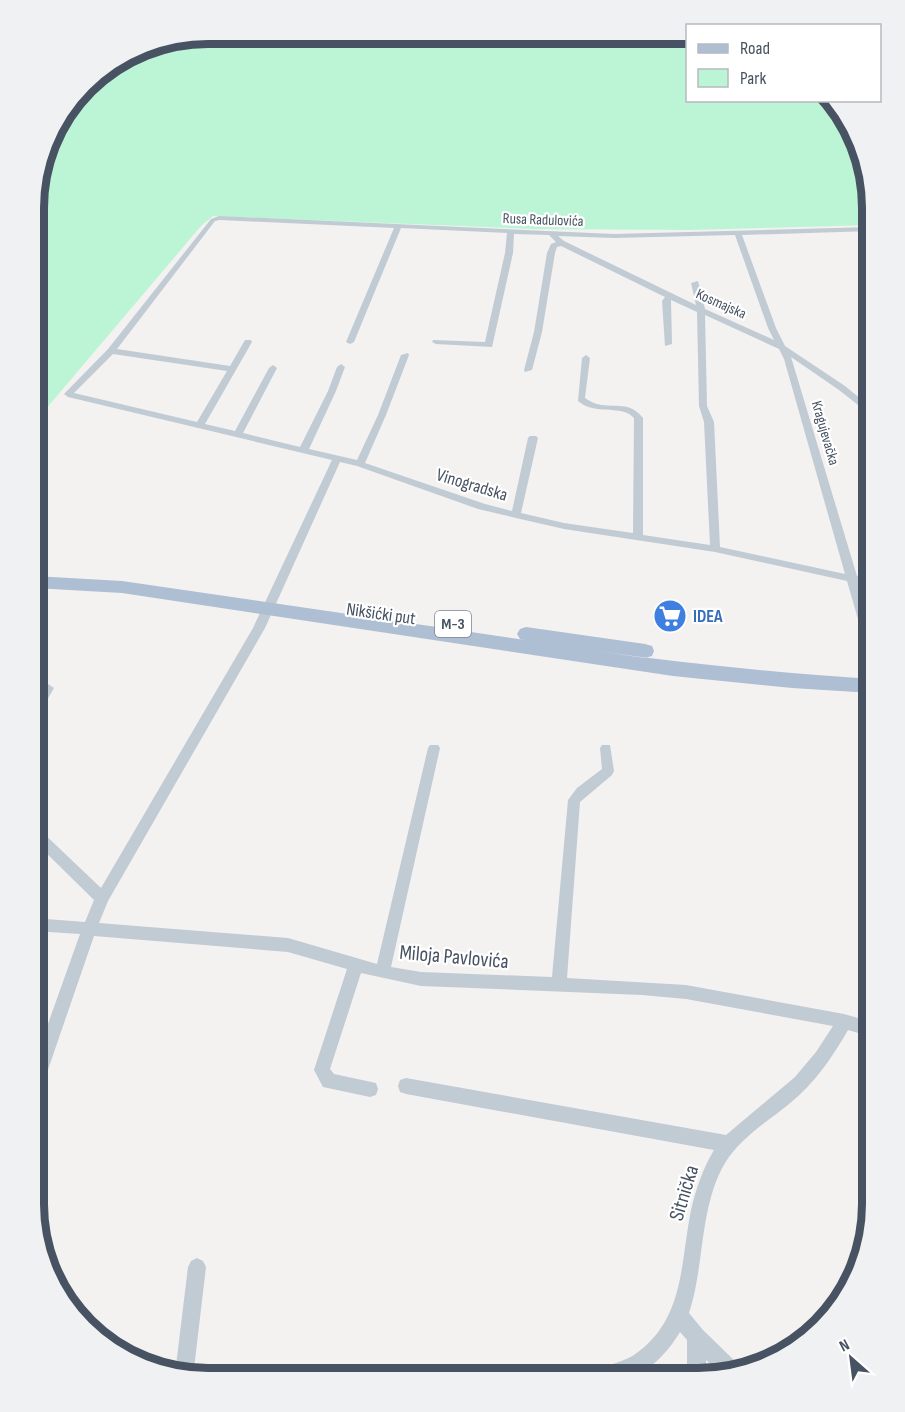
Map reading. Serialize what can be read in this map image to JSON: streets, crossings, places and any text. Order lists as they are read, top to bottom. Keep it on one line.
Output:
{"streets":{"main road":["Nikšićki put","M-3"],"street":["Rusa Radulovića","Kosmajska","Kragujevačka","Vinogradska","Miloja Pavlovića","Sitnička"]},"crossings":[["Rusa Radulovića","Kosmajska"],["Rusa Radulovića","Kragujevačka"],["Rusa Radulovića","Vinogradska"],["Kosmajska","Kragujevačka"],["Kragujevačka","Vinogradska"],["Miloja Pavlovića","Sitnička"]],"places":{"supermarket":["IDEA"]},"legend":["Road","Park"],"north":"top left"}
